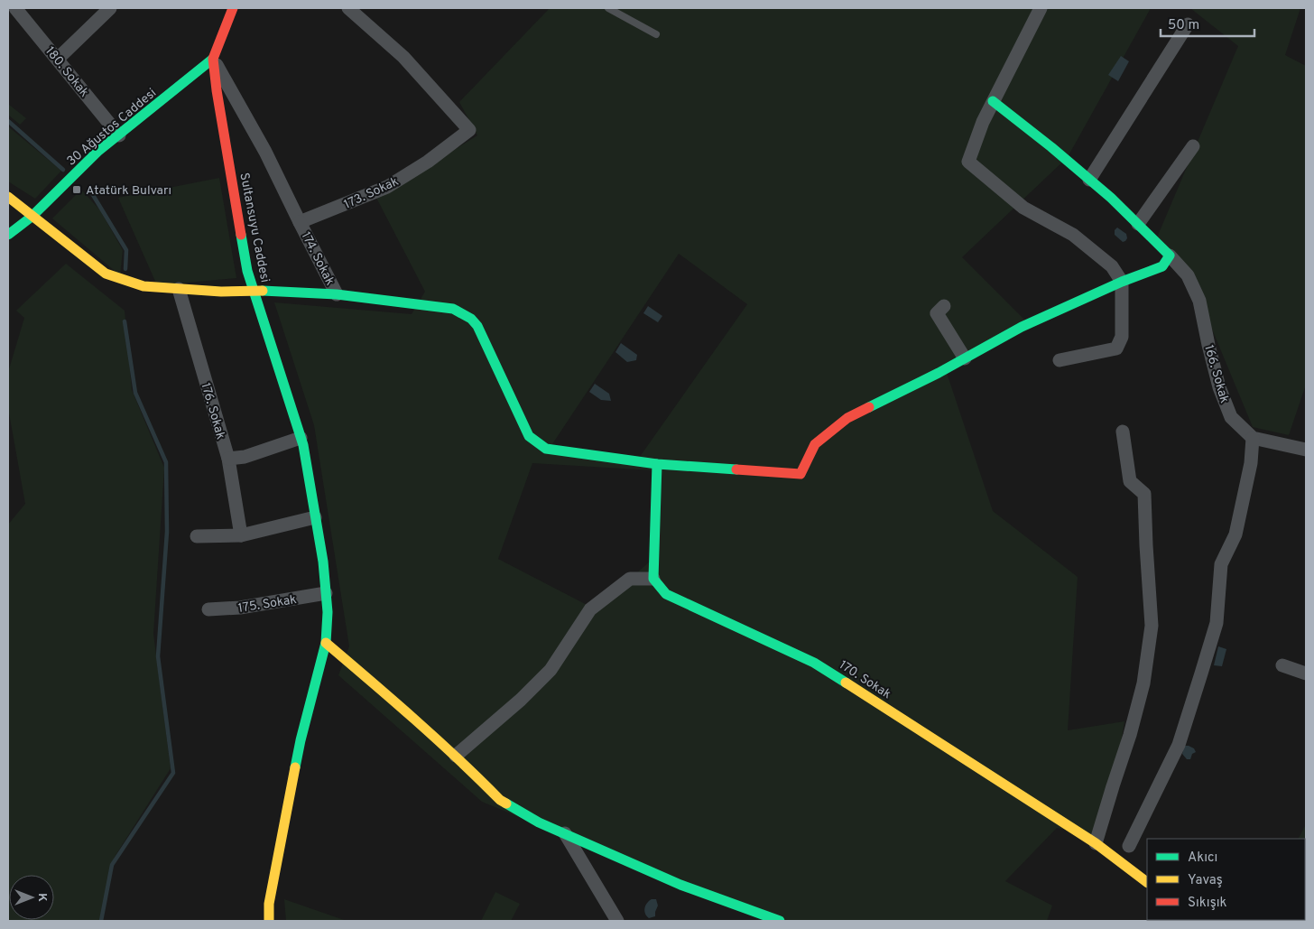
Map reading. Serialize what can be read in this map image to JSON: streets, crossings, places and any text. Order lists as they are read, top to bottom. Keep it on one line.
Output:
{"streets":{"street":["180. Sokak","30 Ağustos Caddesi","173. Sokak","Sultansuyu Caddesi","174. Sokak","166. Sokak","176. Sokak","175. Sokak","170. Sokak"]},"crossings":[["180. Sokak","30 Ağustos Caddesi"],["30 Ağustos Caddesi","Sultansuyu Caddesi"],["173. Sokak","174. Sokak"],["Sultansuyu Caddesi","176. Sokak"]],"places":{"transit":["Atatürk Bulvarı"]},"legend":["Akıcı","Yavaş","Sıkışık"],"scale_bar":"50 m","north":"right"}
